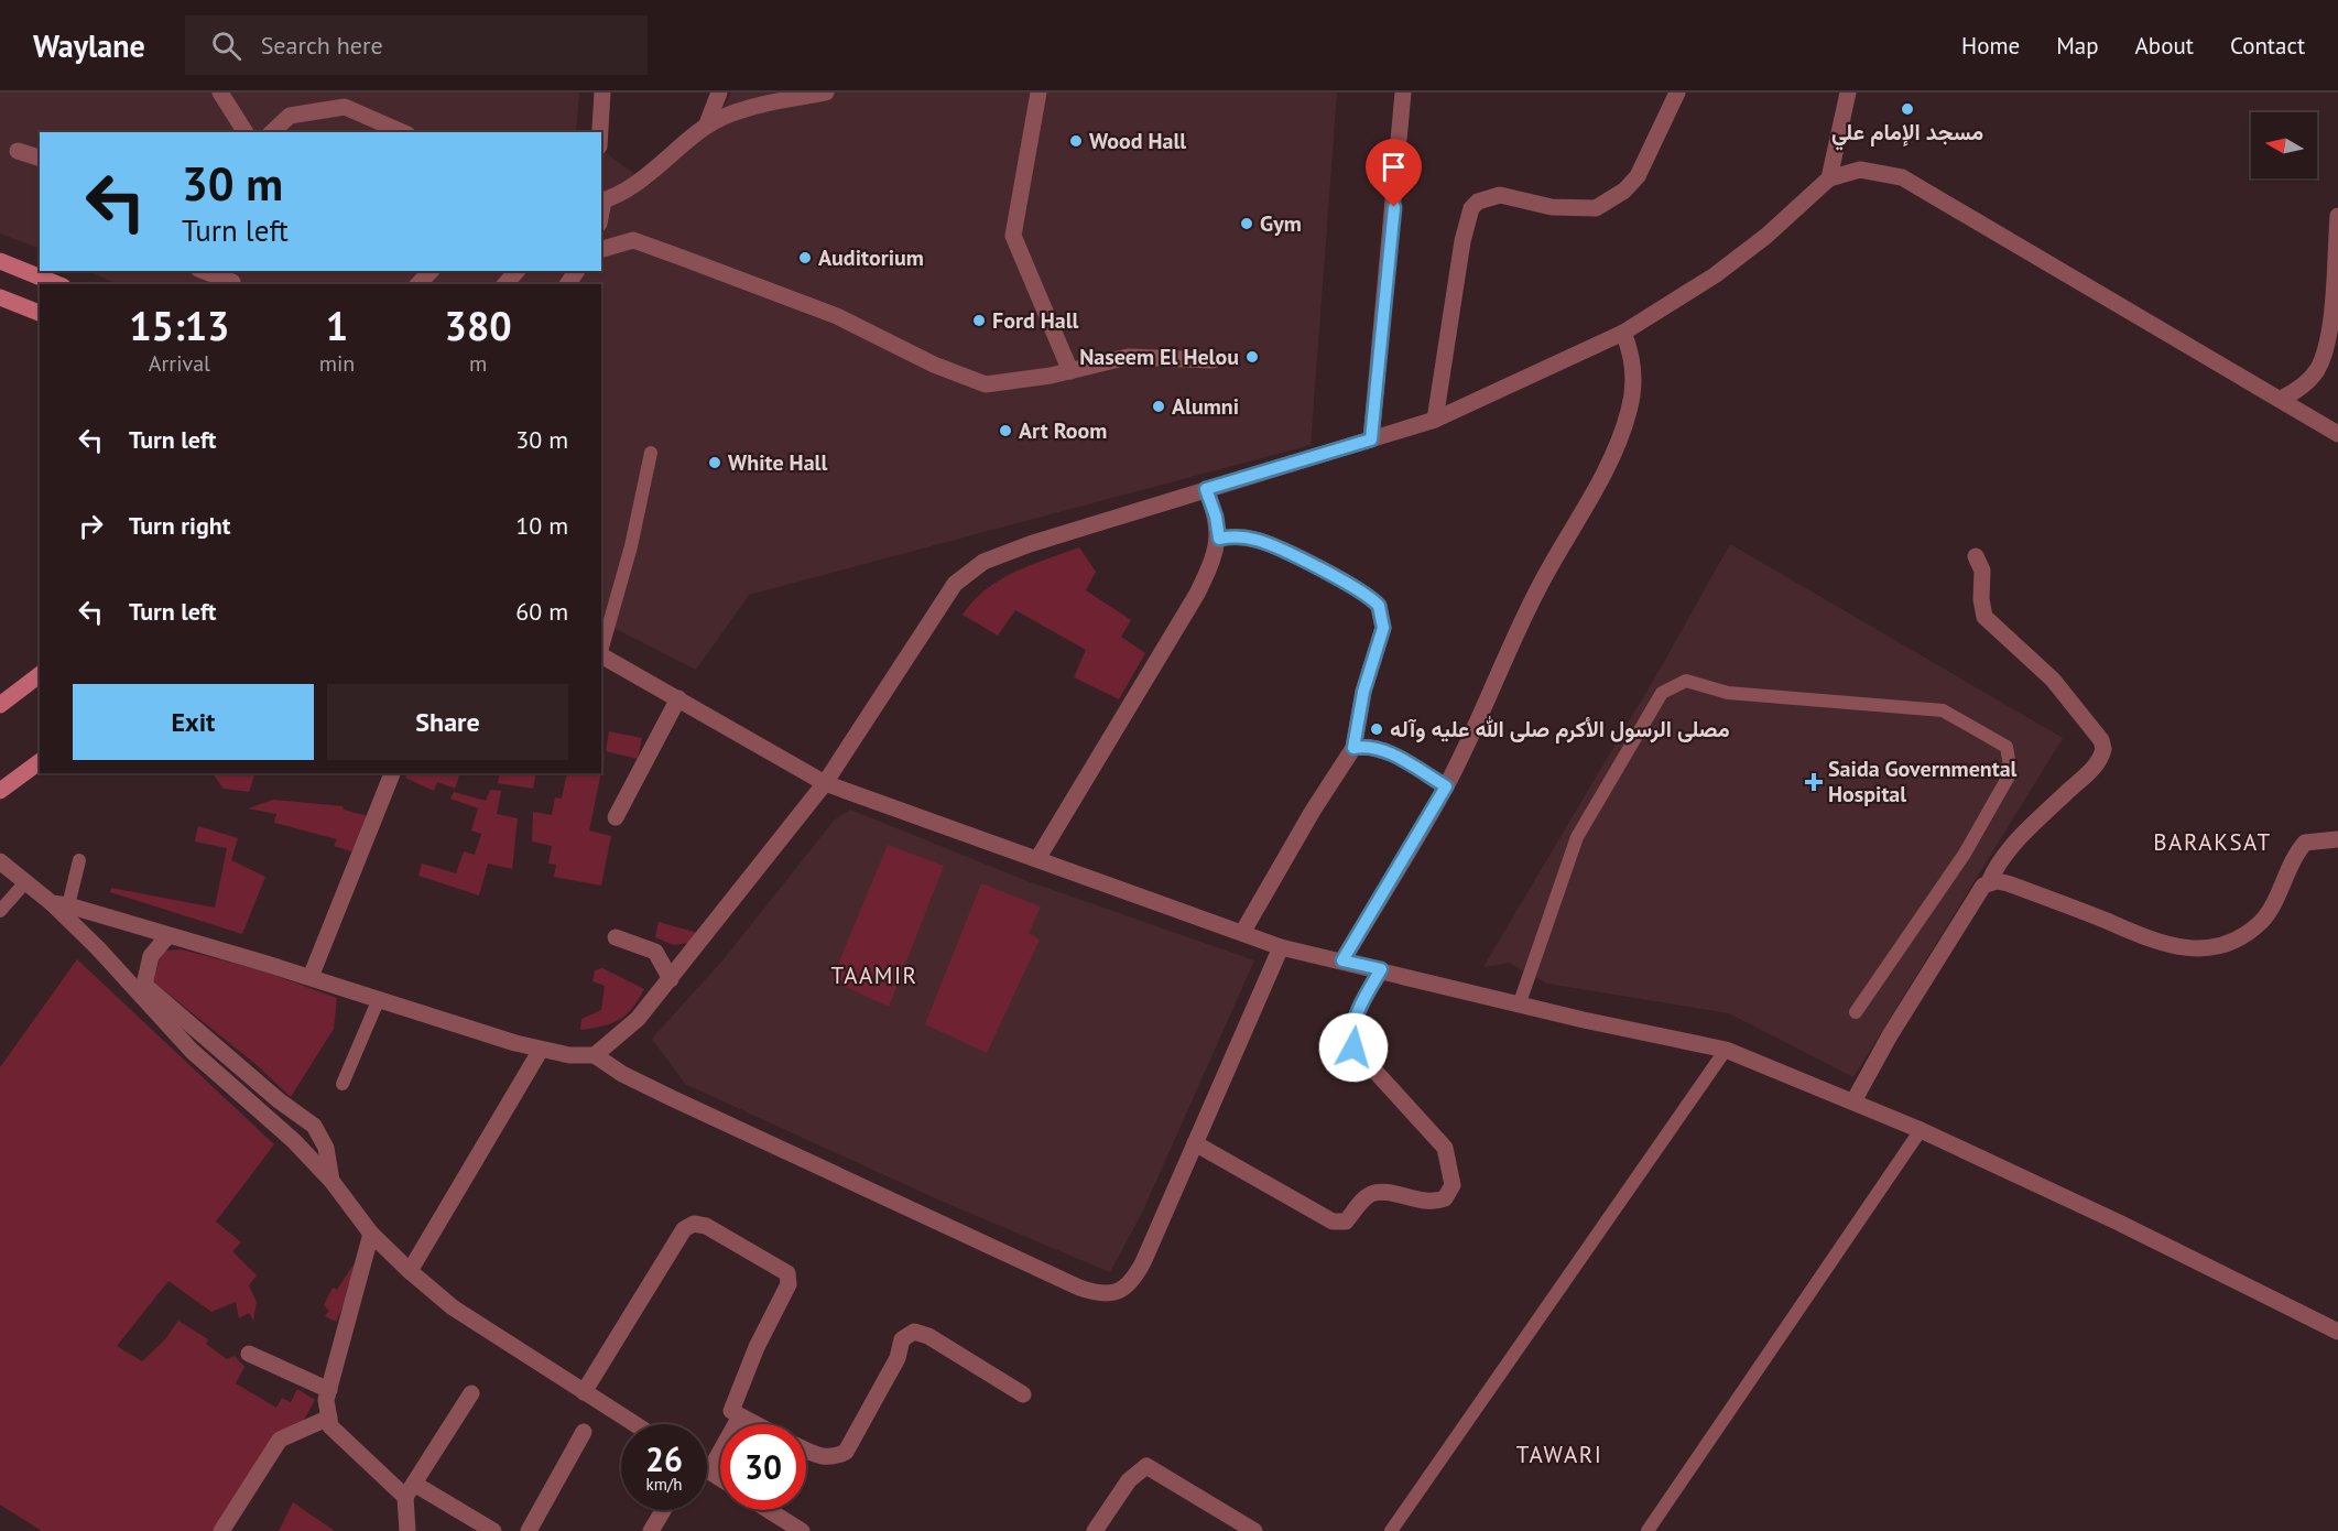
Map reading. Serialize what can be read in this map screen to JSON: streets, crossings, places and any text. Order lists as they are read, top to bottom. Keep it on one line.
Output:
{"districts":["BARAKSAT","TAAMIR","TAWARI"],"places":{"other":["مسجد الإمام علي","Wood Hall","Gym","Auditorium","Ford Hall","Naseem El Helou","Alumni","Art Room","White Hall","مصلى الرسول الأكرم صلى الله عليه وآله"],"health":["Saida Governmental Hospital"]},"north":"left","page":{"header":"Waylane","search":"Search here","nav":["Home","Map","About","Contact"],"turn":["30 m","Turn left"],"eta":["15:13","Arrival","1","min","380","m"],"list":[{"name":"Turn left","value":"30 m"},{"name":"Turn right","value":"10 m"},{"name":"Turn left","value":"60 m"}],"buttons":["Exit","Share"],"speed":"26 km/h","limit":"30"}}
